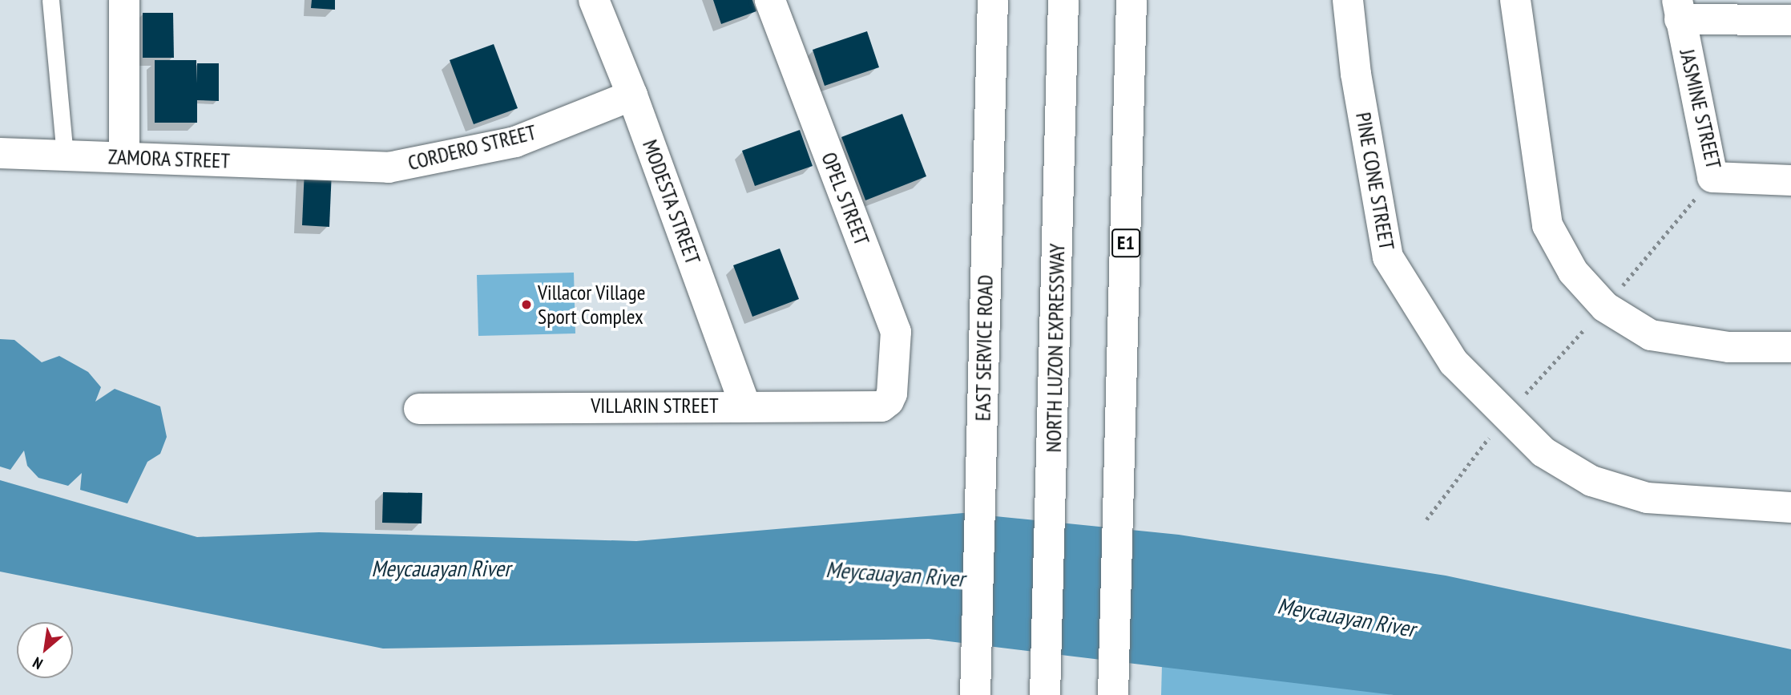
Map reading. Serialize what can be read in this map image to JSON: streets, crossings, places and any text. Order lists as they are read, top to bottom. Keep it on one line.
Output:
{"streets":{"main road":["JASMINE STREET","CORDERO STREET","ZAMORA STREET","PINE CONE STREET","OPEL STREET","MODESTA STREET","E1","EAST SERVICE ROAD","NORTH LUZON EXPRESSWAY","VILLARIN STREET"]},"crossings":[["CORDERO STREET","ZAMORA STREET"],["CORDERO STREET","MODESTA STREET"],["OPEL STREET","VILLARIN STREET"],["MODESTA STREET","VILLARIN STREET"]],"water":["Meycauayan River"],"places":["Villacor Village Sport Complex"],"north":"bottom left"}
